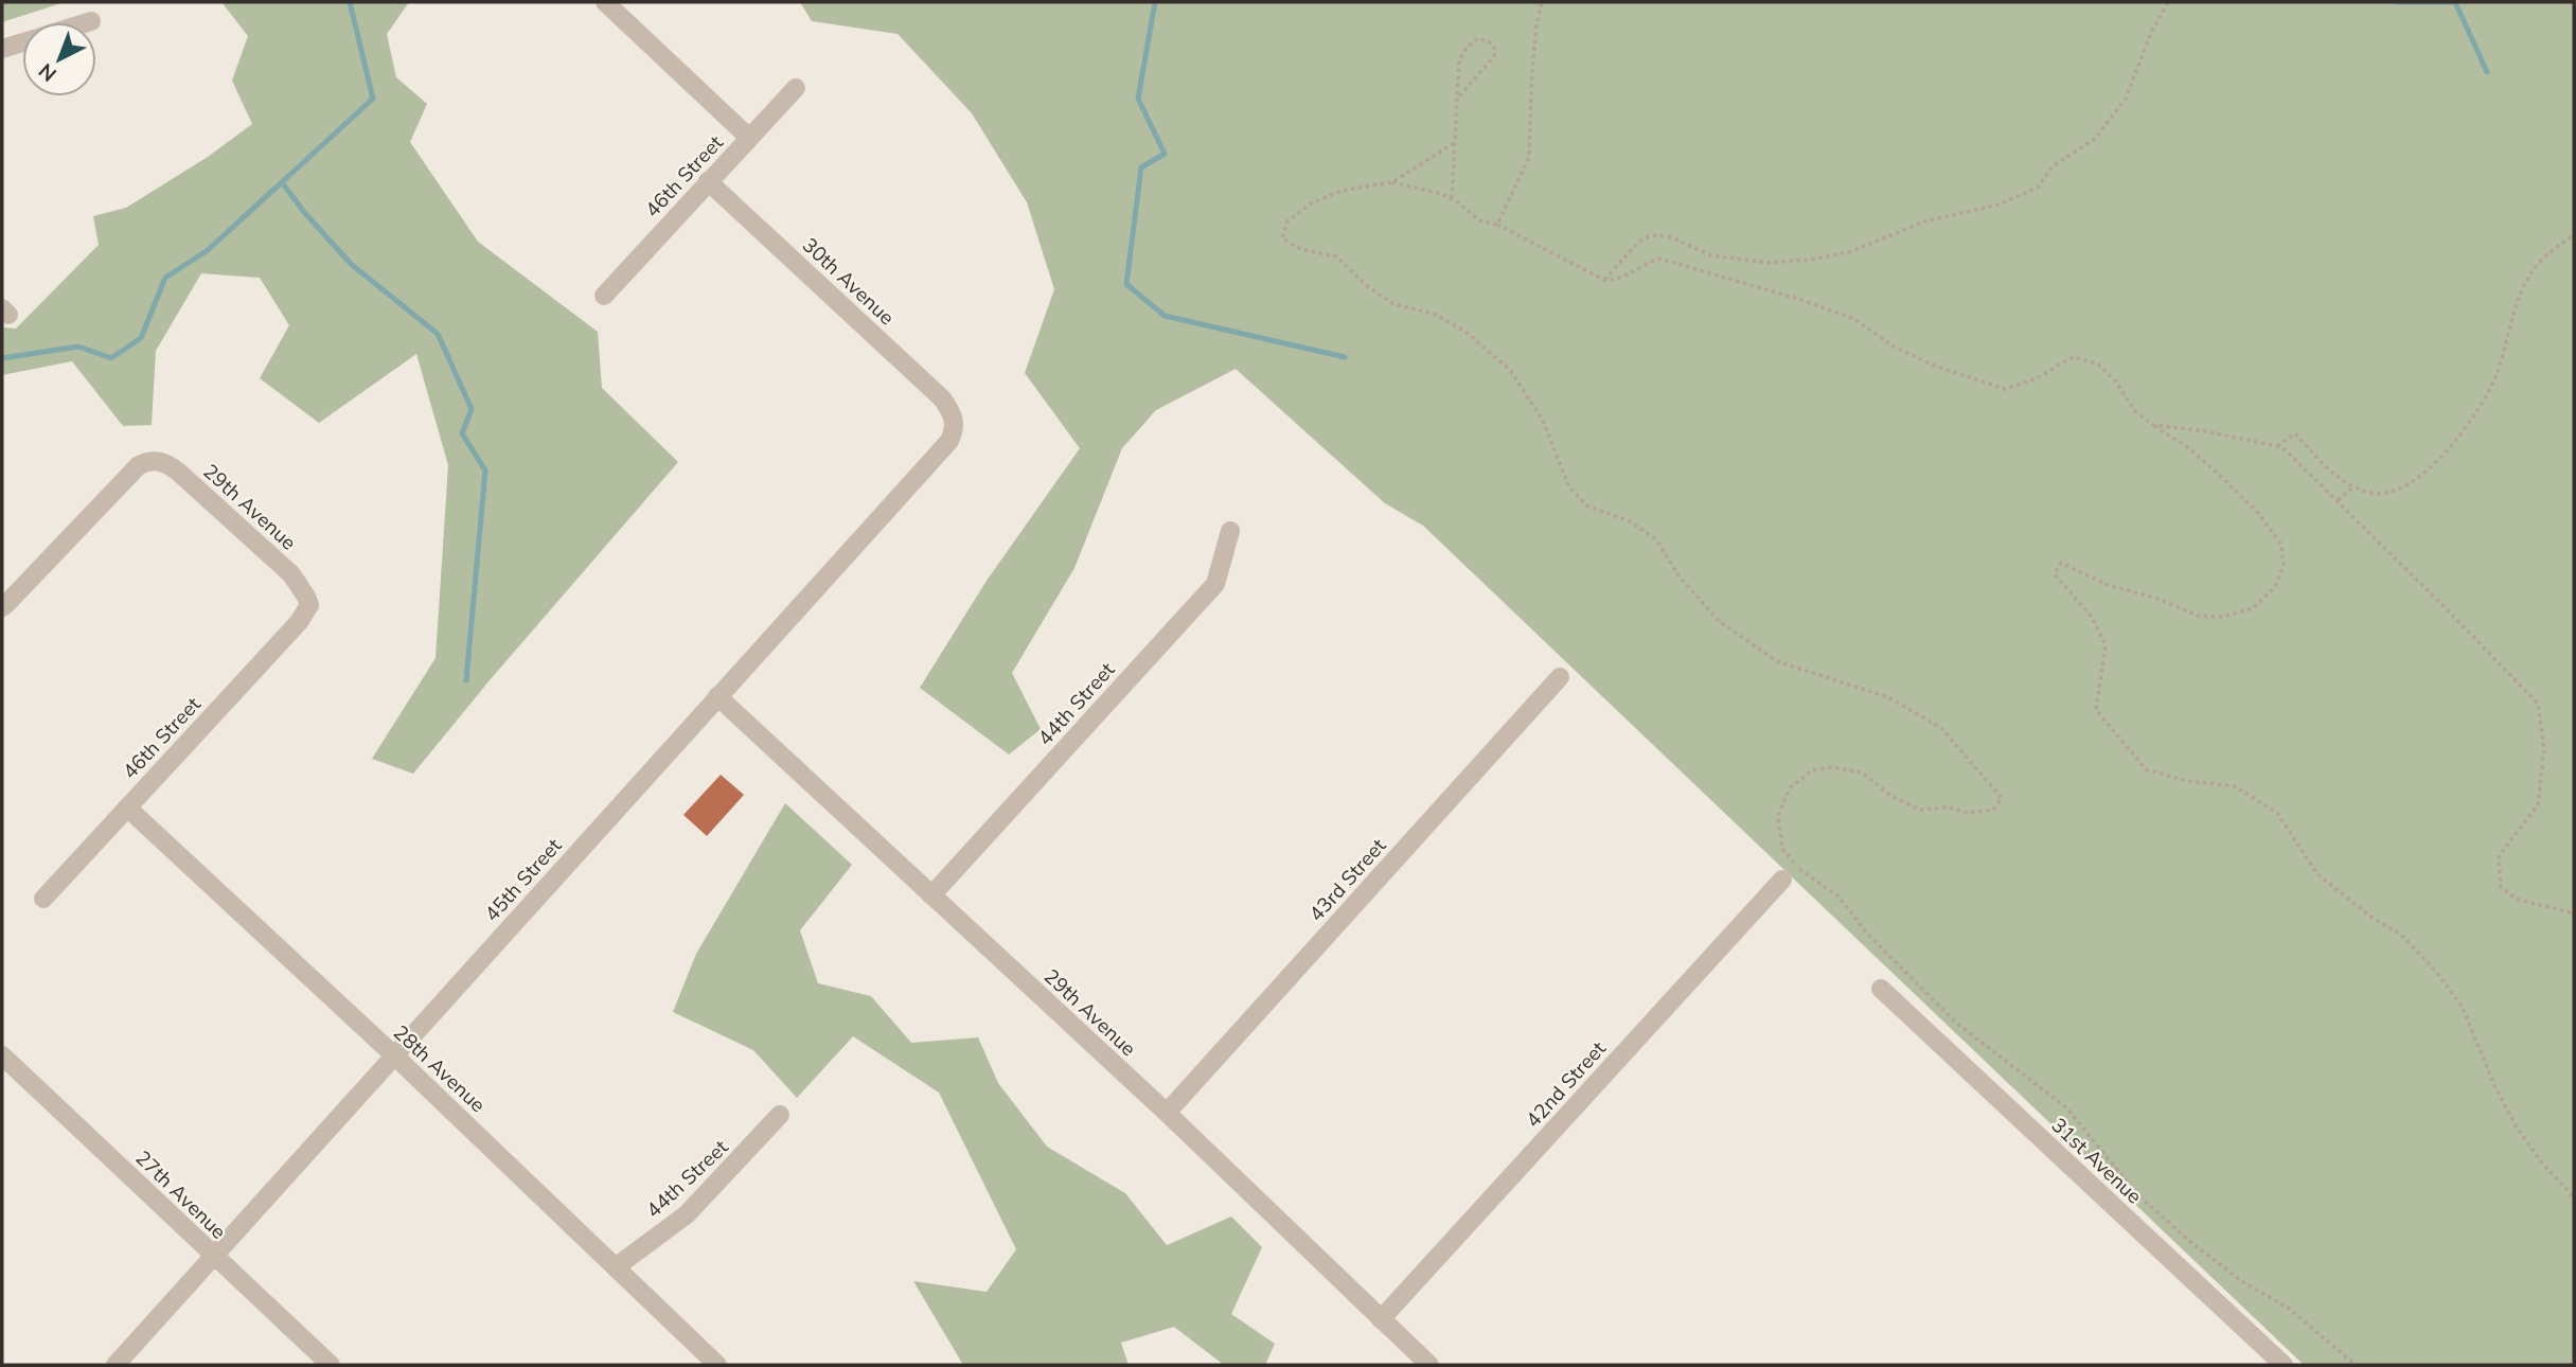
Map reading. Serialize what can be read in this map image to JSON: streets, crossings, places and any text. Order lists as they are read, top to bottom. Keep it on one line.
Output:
{"streets":{"street":["46th Street","30th Avenue","29th Avenue","44th Street","45th Street","43rd Street","28th Avenue","42nd Street","31st Avenue","27th Avenue"]},"crossings":[["46th Street","30th Avenue"],["46th Street","29th Avenue"],["46th Street","28th Avenue"],["30th Avenue","45th Street"],["29th Avenue","44th Street"],["29th Avenue","45th Street"],["29th Avenue","43rd Street"],["29th Avenue","42nd Street"],["44th Street","28th Avenue"],["45th Street","28th Avenue"],["45th Street","27th Avenue"]],"north":"bottom left"}
